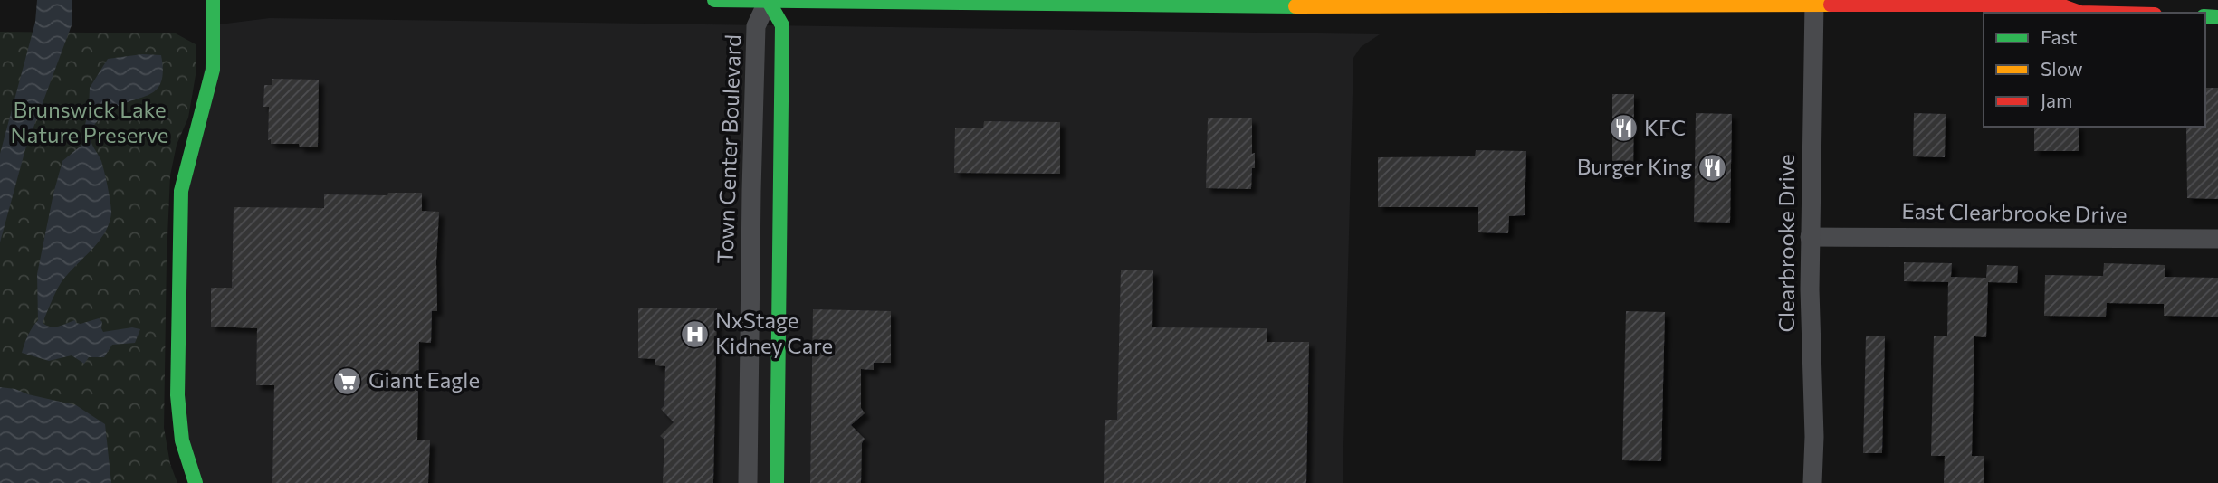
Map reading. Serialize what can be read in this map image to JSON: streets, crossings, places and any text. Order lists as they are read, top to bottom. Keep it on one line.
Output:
{"streets":{"street":["Town Center Boulevard","East Clearbrooke Drive","Clearbrooke Drive"]},"crossings":[["East Clearbrooke Drive","Clearbrooke Drive"]],"parks":["Brunswick Lake Nature Preserve"],"places":{"restaurant":["KFC","Burger King"],"hospital":["NxStage Kidney Care"],"supermarket":["Giant Eagle"]},"legend":["Fast","Slow","Jam"]}
